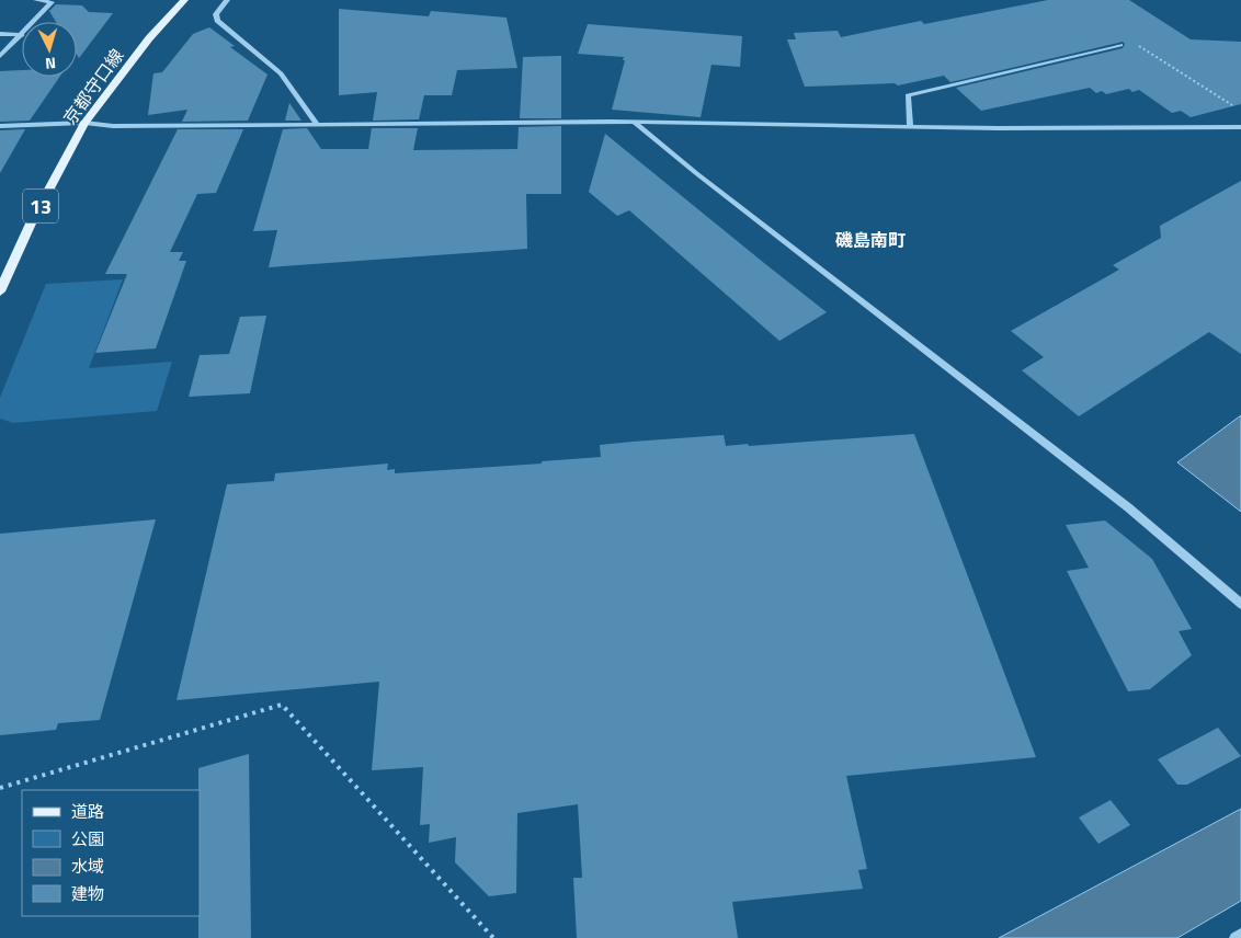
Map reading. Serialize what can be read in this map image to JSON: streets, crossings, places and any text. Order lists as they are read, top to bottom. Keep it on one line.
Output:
{"streets":{"main road":["京都守口線","13"]},"districts":["磯島南町"],"legend":["道路","公園","水域","建物"],"north":"bottom"}
